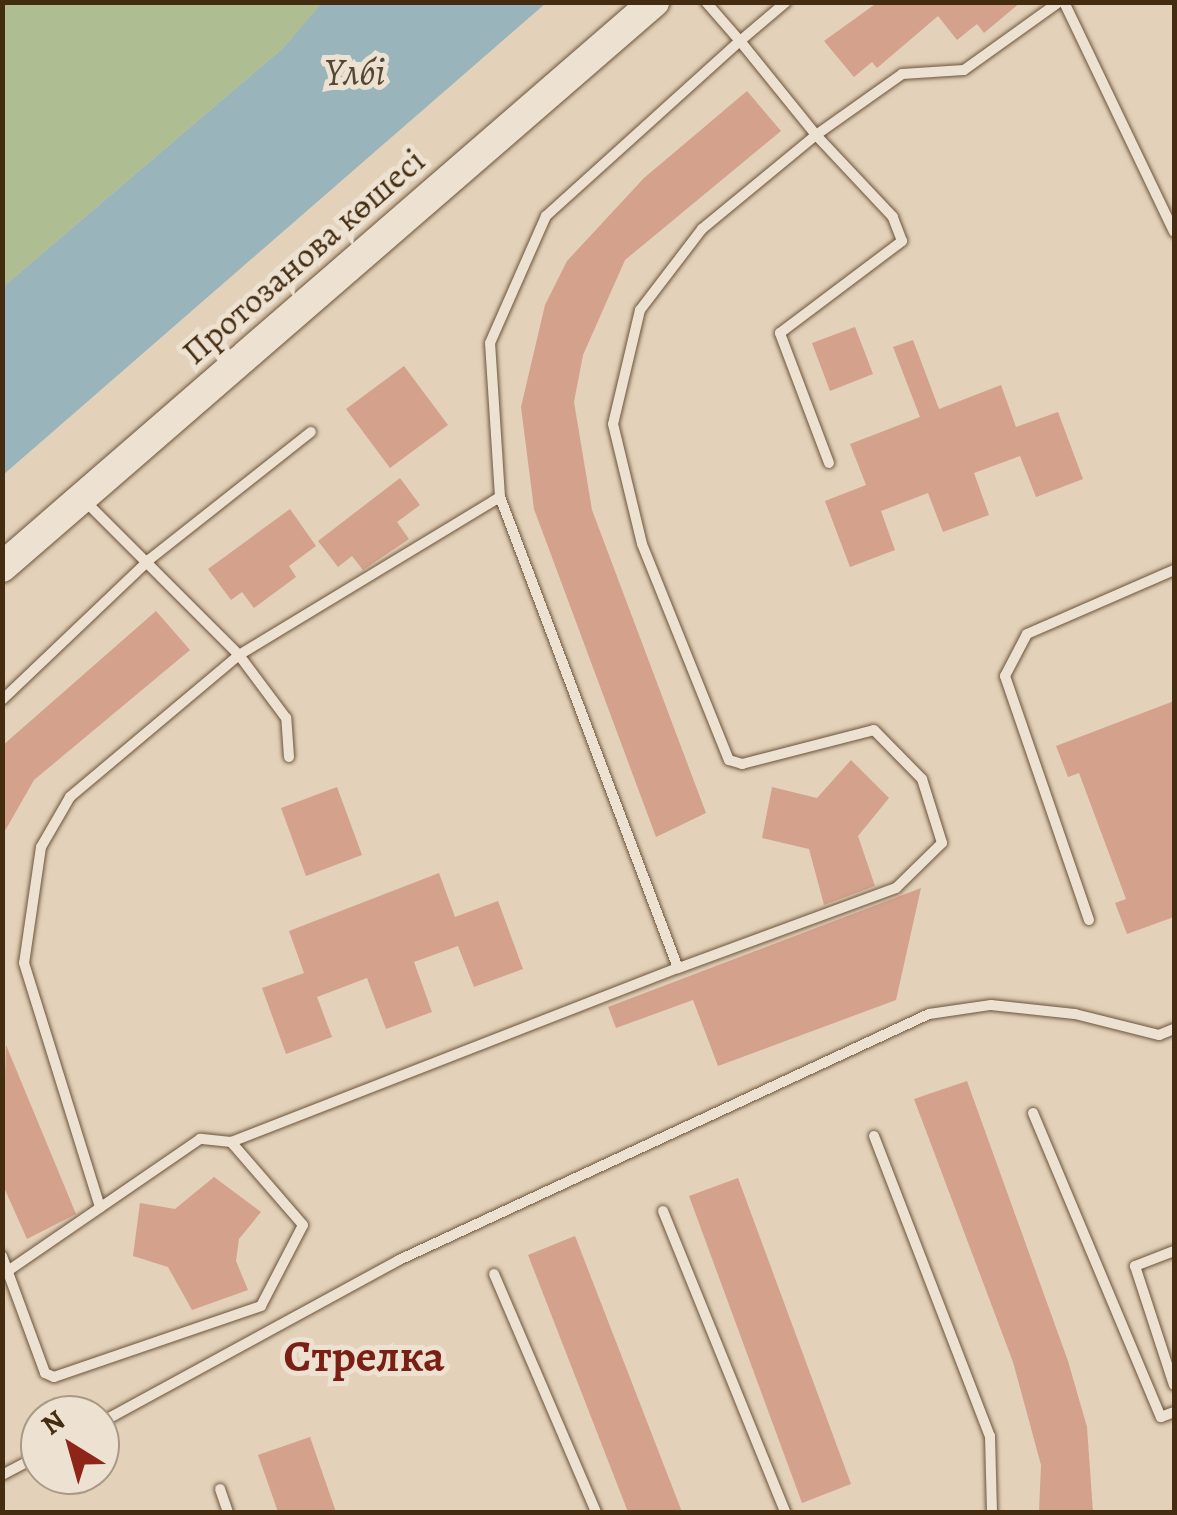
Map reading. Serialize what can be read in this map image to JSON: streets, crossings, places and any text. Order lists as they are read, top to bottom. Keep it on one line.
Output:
{"streets":{"street":["Протозанова көшесі"]},"districts":["Стрелка"],"water":["Үлбі"],"north":"top left"}
